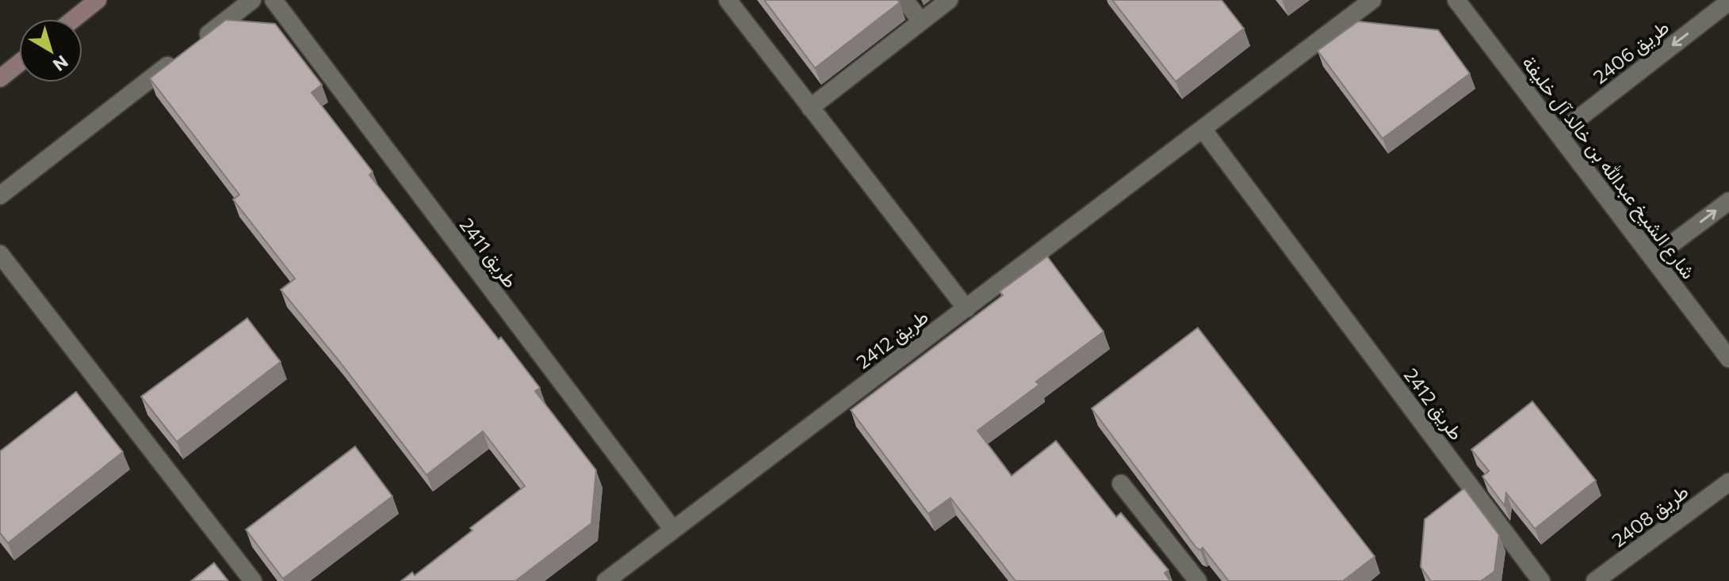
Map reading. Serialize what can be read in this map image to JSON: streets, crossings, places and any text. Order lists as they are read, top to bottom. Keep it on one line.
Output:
{"streets":{"street":["طريق 2406","شارع الشيخ عبدالله بن خالد آل خليفة","طريق 2411","طريق 2412","طريق 2408"]},"crossings":[["طريق 2406","شارع الشيخ عبدالله بن خالد آل خليفة"],["طريق 2411","طريق 2412"]],"one_way":["طريق 2406"],"north":"bottom right"}
